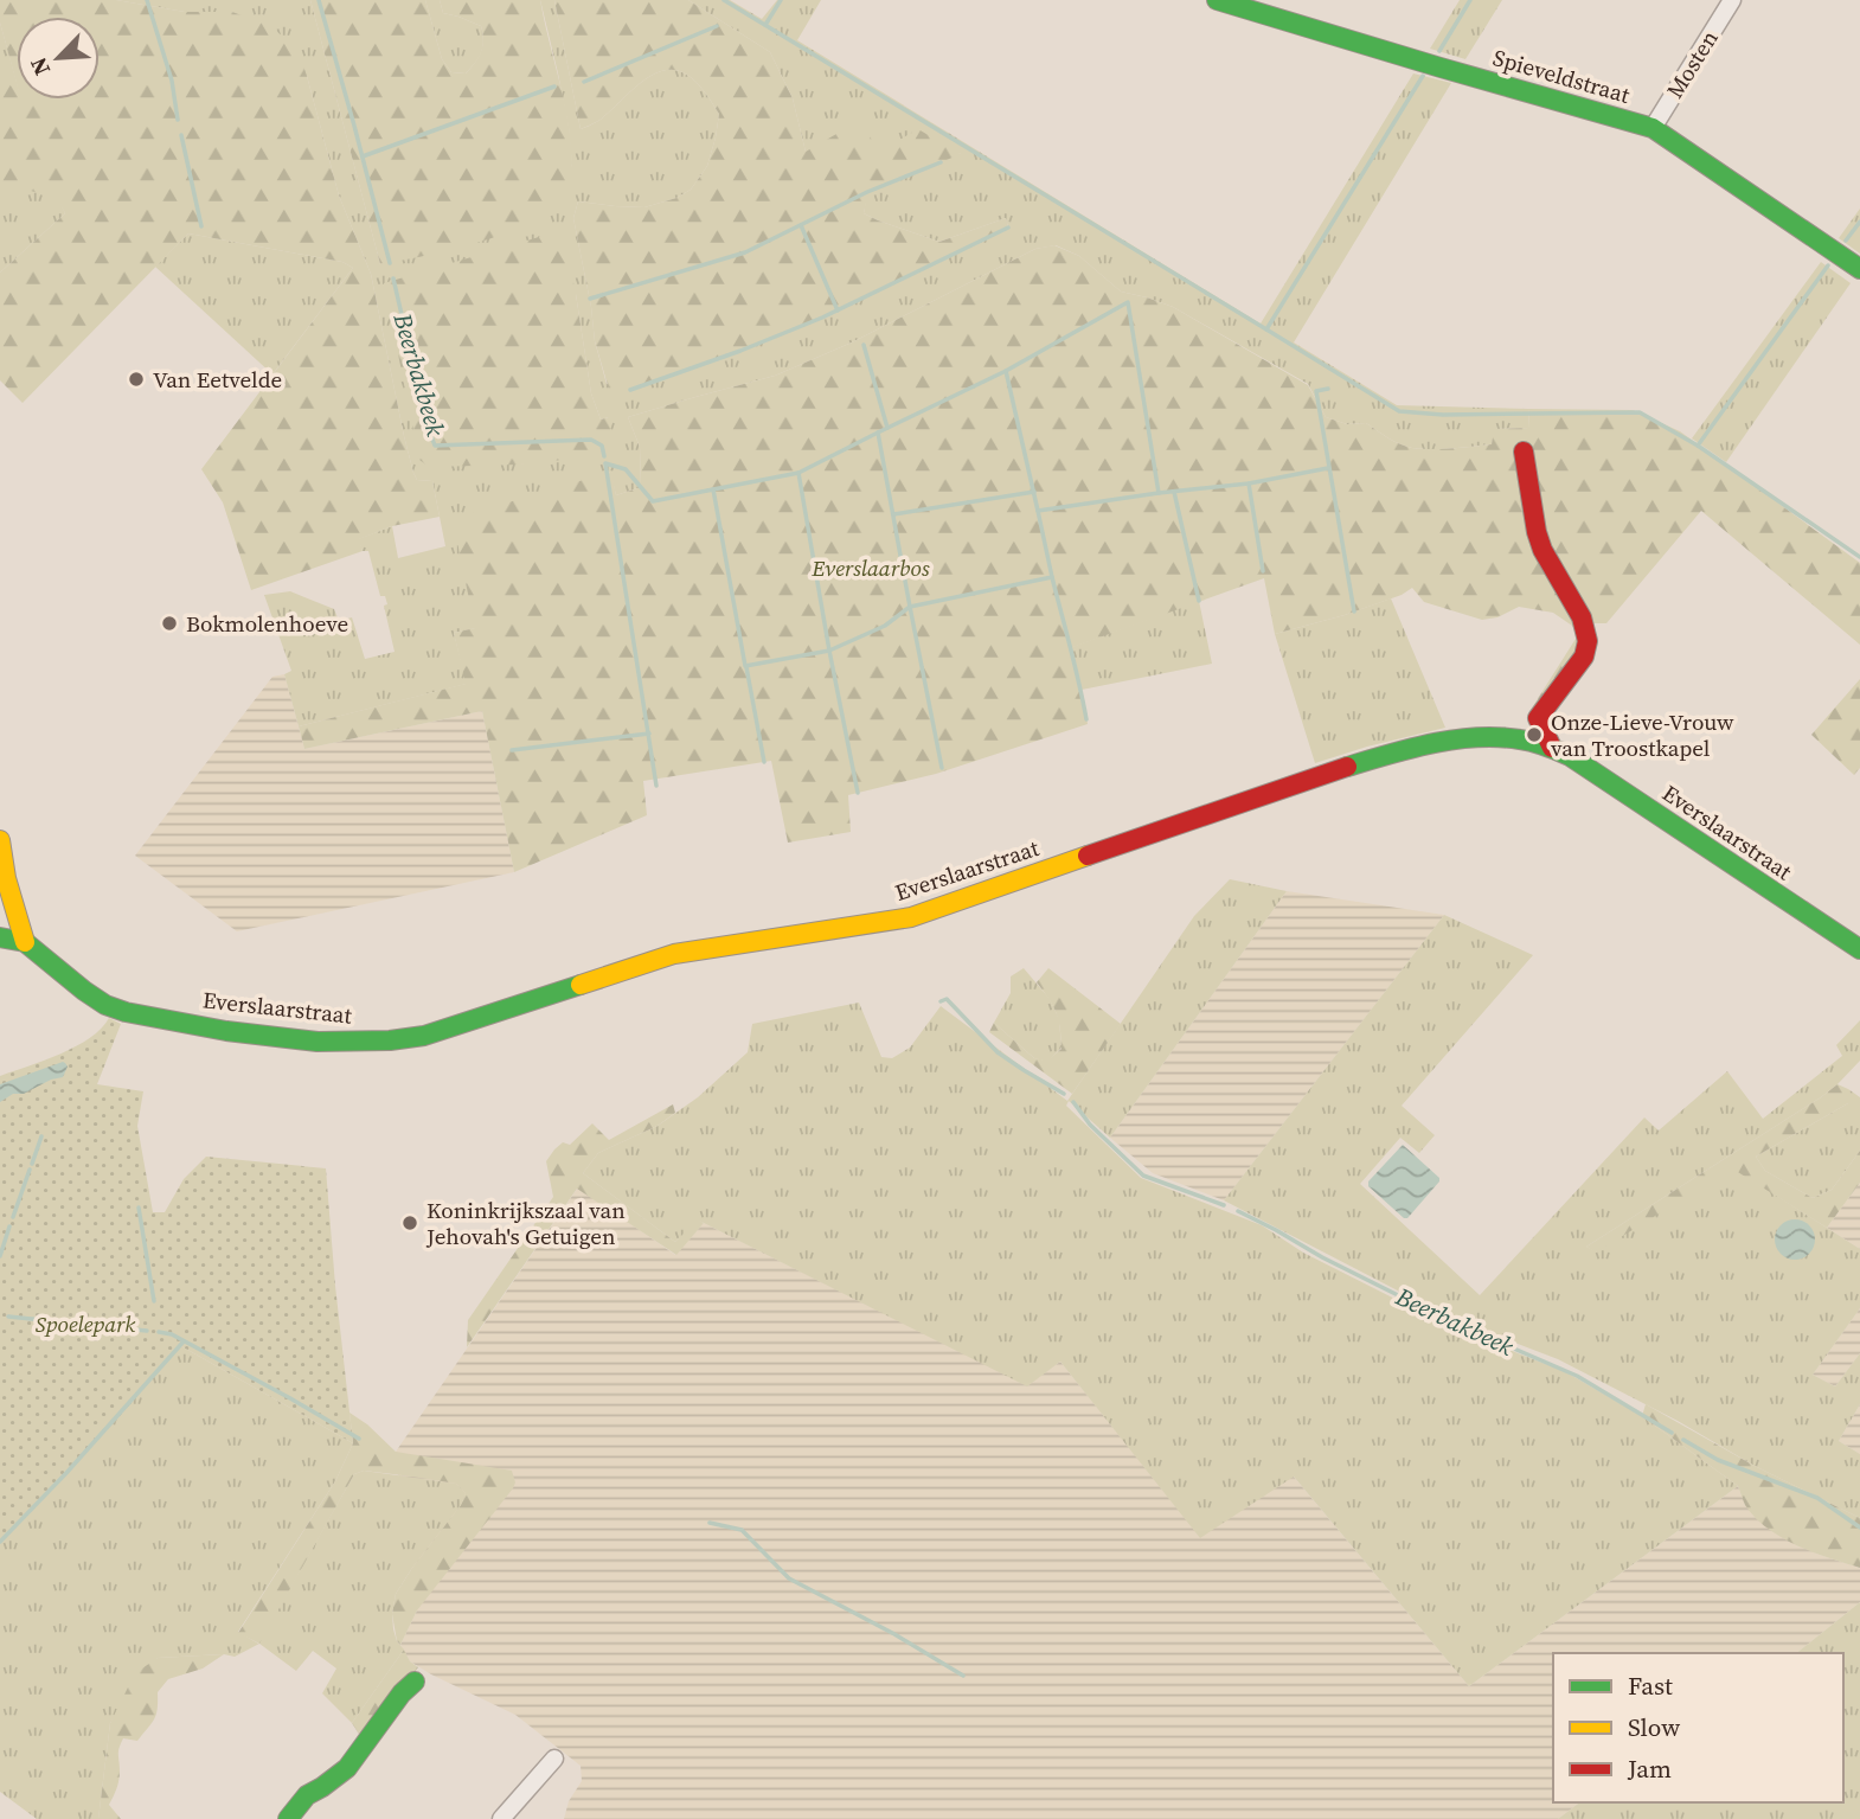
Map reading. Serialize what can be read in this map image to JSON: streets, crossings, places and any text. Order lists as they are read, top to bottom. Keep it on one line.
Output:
{"streets":{"street":["Mosten","Spieveldstraat","Everslaarstraat"]},"crossings":[["Mosten","Spieveldstraat"]],"water":["Beerbakbeek"],"parks":["Everslaarbos","Spoelepark"],"places":["Van Eetvelde","Bokmolenhoeve","Onze-Lieve-Vrouw van Troostkapel","Koninkrijkszaal van Jehovah's Getuigen"],"legend":["Fast","Slow","Jam"],"north":"bottom left"}
